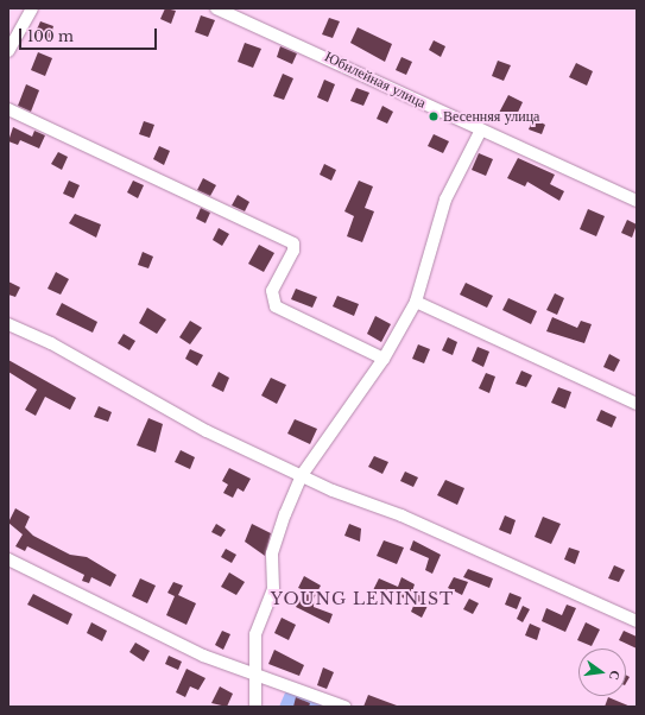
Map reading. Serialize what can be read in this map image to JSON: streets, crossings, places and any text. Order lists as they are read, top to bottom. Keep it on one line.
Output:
{"streets":{"street":["Юбилейная улица"]},"districts":["YOUNG LENINIST"],"places":["Весенняя улица"],"scale_bar":"100 m","north":"right"}
